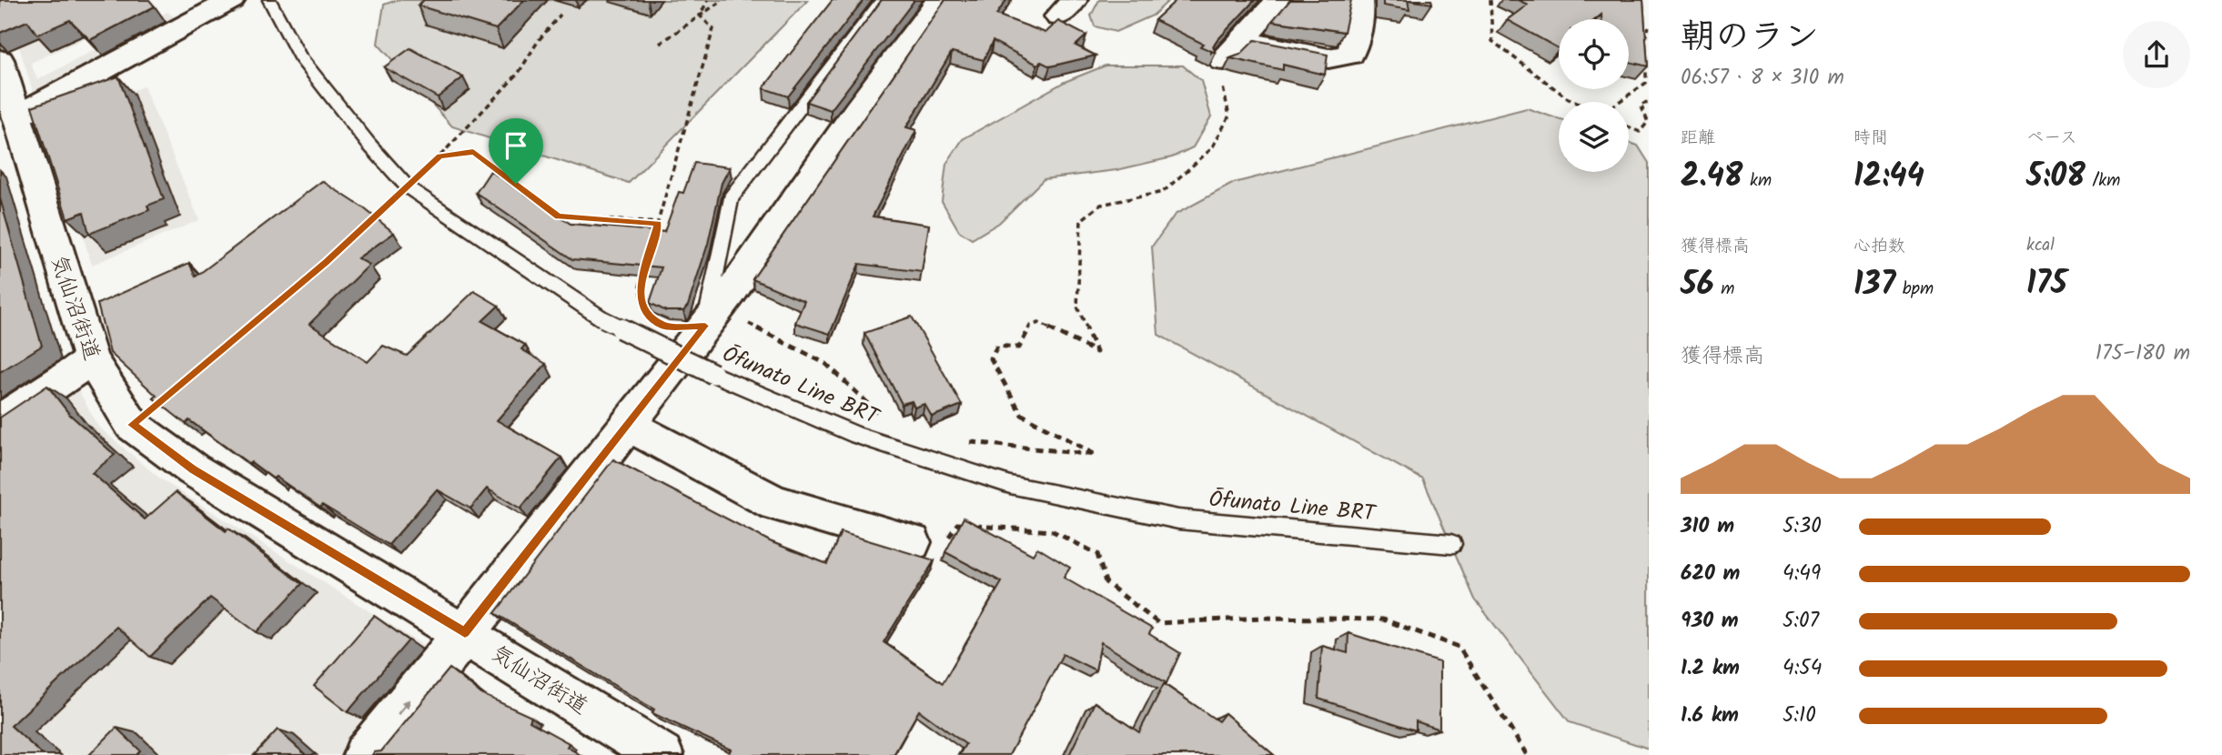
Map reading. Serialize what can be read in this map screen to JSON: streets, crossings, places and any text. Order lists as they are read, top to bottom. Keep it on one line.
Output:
{"streets":{"street":["気仙沼街道"],"lane":["Ōfunato Line BRT"]},"page":{"heading":["朝のラン","06:57 · 8 × 310 m"],"stats":[["距離","2.48 km"],["時間","12:44"],["ペース","5:08 /km"],["獲得標高","56 m"],["心拍数","137 bpm"],["kcal","175"]],"chart":["獲得標高","175–180 m"],"list":[{"name":"310 m","note":"5:30"},{"name":"620 m","note":"4:49"},{"name":"930 m","note":"5:07"},{"name":"1.2 km","note":"4:54"},{"name":"1.6 km","note":"5:10"}]}}
